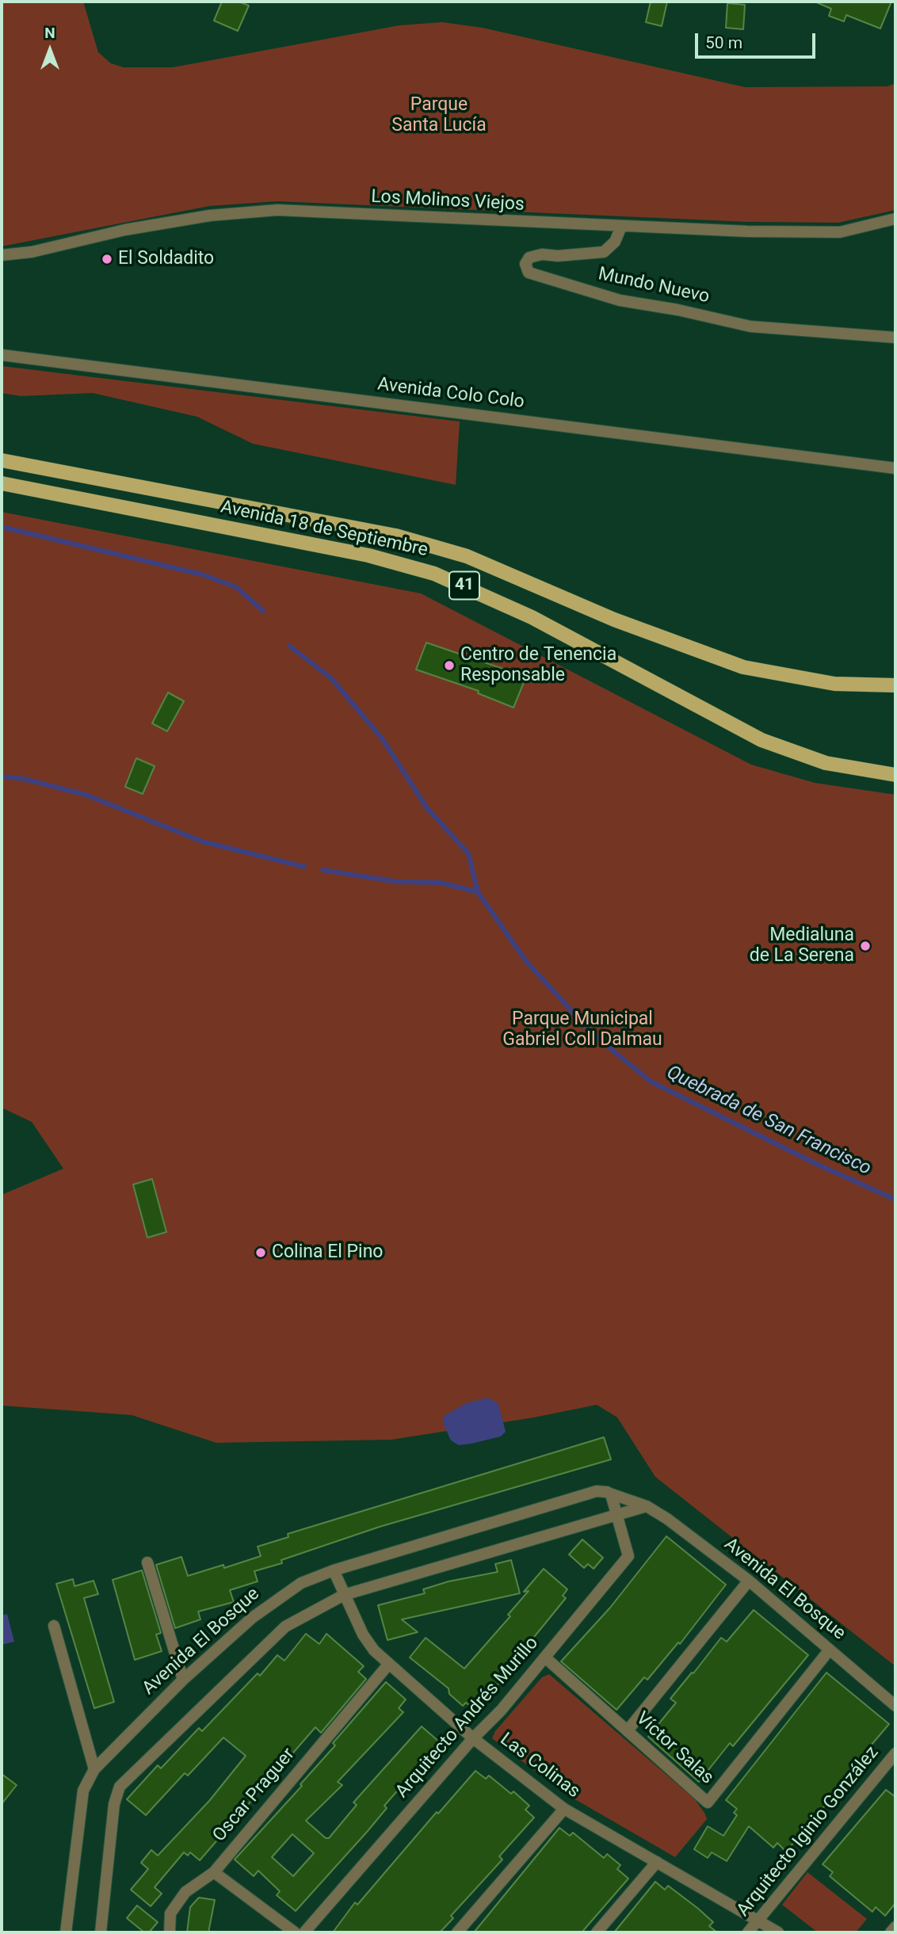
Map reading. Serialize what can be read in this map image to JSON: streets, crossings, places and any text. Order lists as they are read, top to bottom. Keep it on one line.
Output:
{"streets":{"main road":["Avenida 18 de Septiembre","41"],"street":["Los Molinos Viejos","Mundo Nuevo","Avenida Colo Colo","Avenida El Bosque","Arquitecto Andrés Murillo","Víctor Salas","Las Colinas","Oscar Praguer","Arquitecto Iginio González"]},"crossings":[["Los Molinos Viejos","Mundo Nuevo"],["Avenida El Bosque","Víctor Salas"],["Avenida El Bosque","Las Colinas"],["Arquitecto Andrés Murillo","Víctor Salas"],["Arquitecto Andrés Murillo","Las Colinas"],["Las Colinas","Oscar Praguer"],["Las Colinas","Arquitecto Iginio González"]],"water":["Quebrada de San Francisco"],"parks":["Parque Santa Lucía","Parque Municipal Gabriel Coll Dalmau"],"places":["El Soldadito","Centro de Tenencia Responsable","Medialuna de La Serena","Colina El Pino"],"scale_bar":"50 m","north":"top"}
